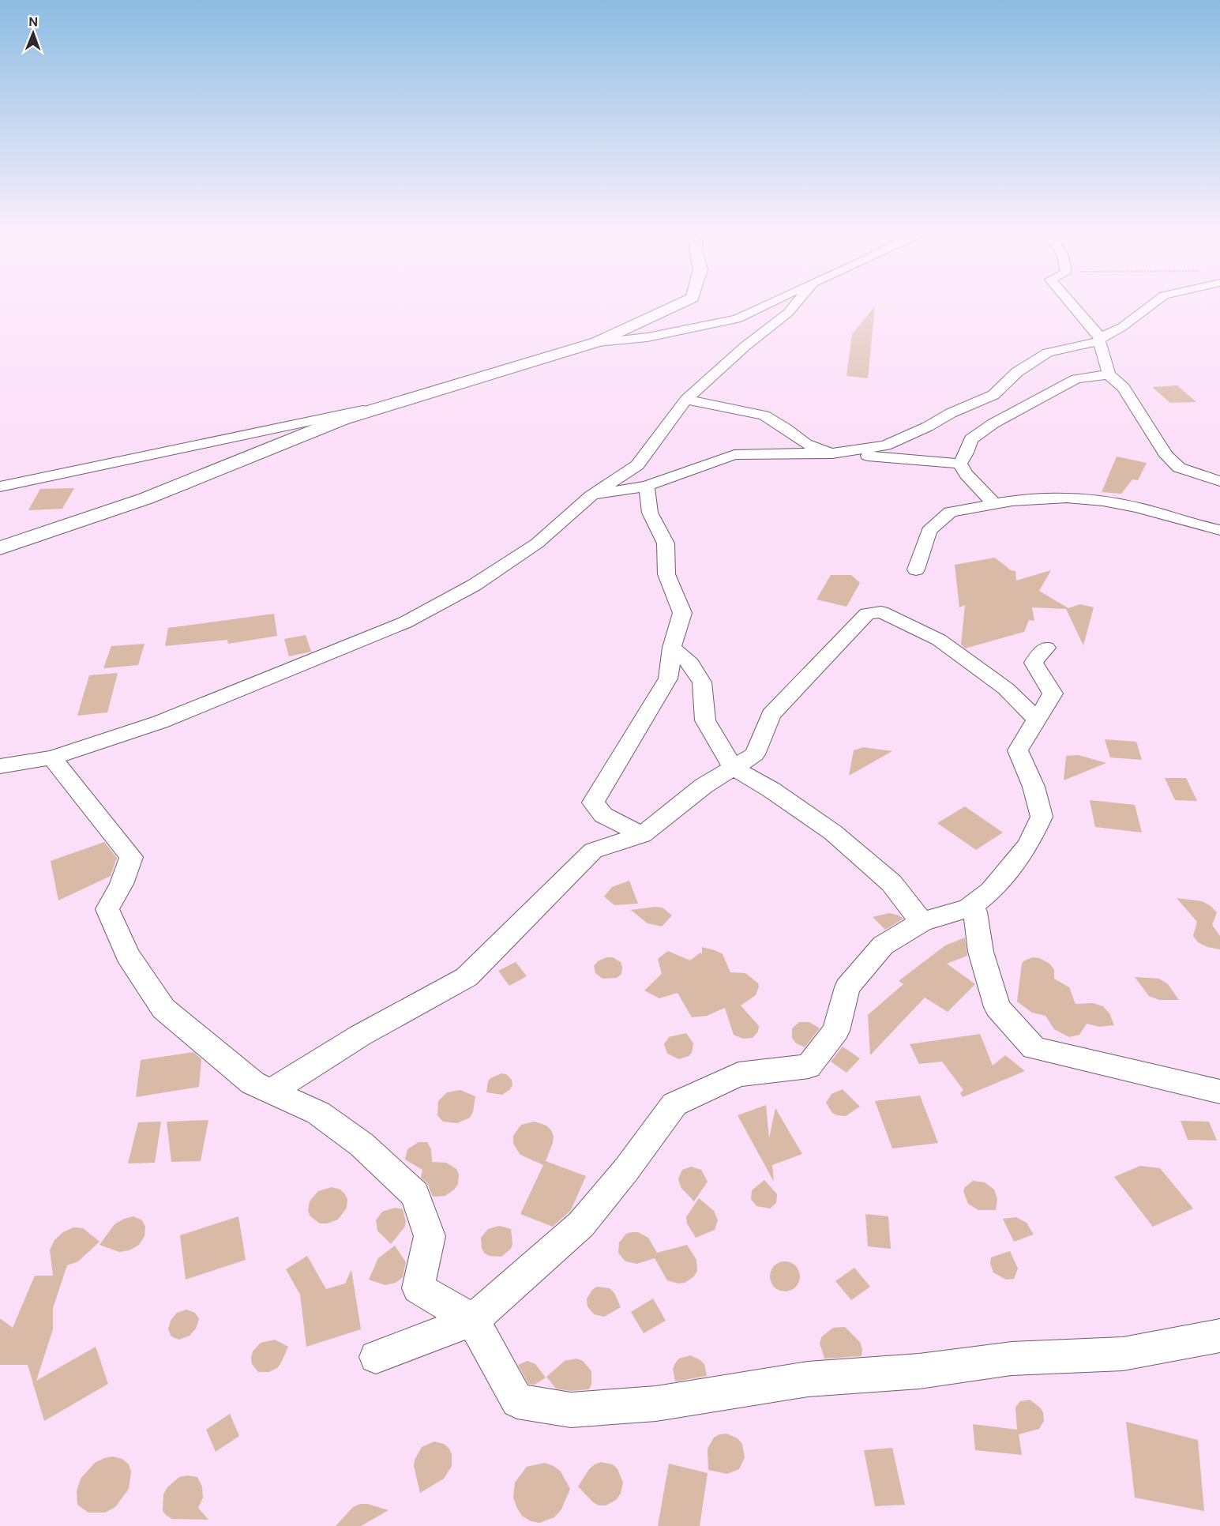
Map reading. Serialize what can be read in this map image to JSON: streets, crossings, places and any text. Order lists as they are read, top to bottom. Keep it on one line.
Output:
{"north":"top"}
